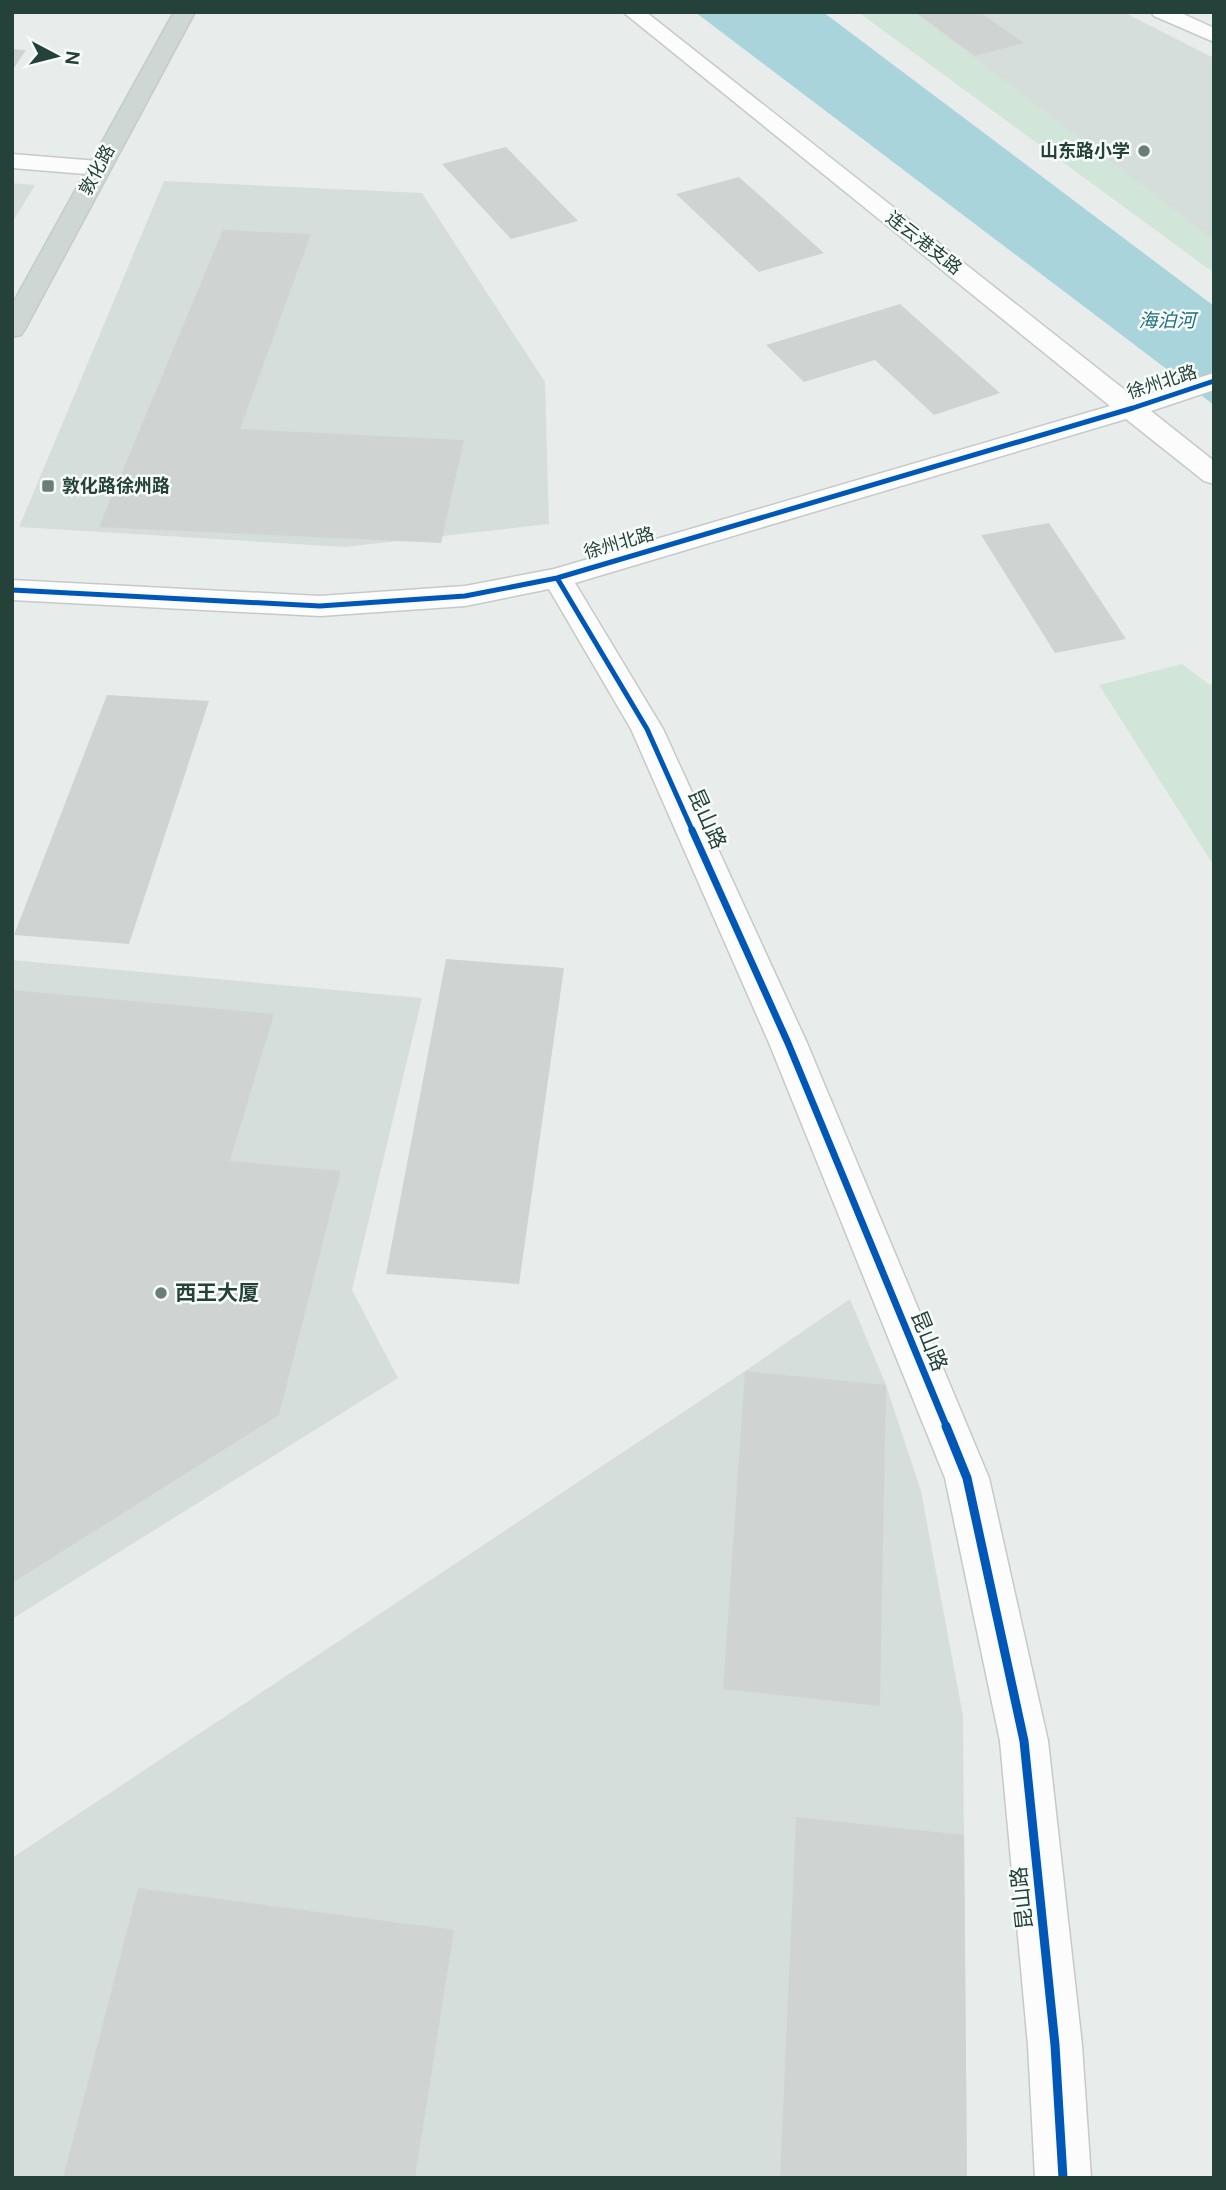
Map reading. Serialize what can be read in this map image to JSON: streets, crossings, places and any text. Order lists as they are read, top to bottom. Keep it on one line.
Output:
{"streets":{"main road":["敦化路"],"street":["连云港支路","徐州北路","昆山路"]},"crossings":[["连云港支路","徐州北路"],["徐州北路","昆山路"]],"water":["海泊河"],"places":{"other":["山东路小学","西王大厦"],"transit":["敦化路徐州路"]},"north":"right"}
